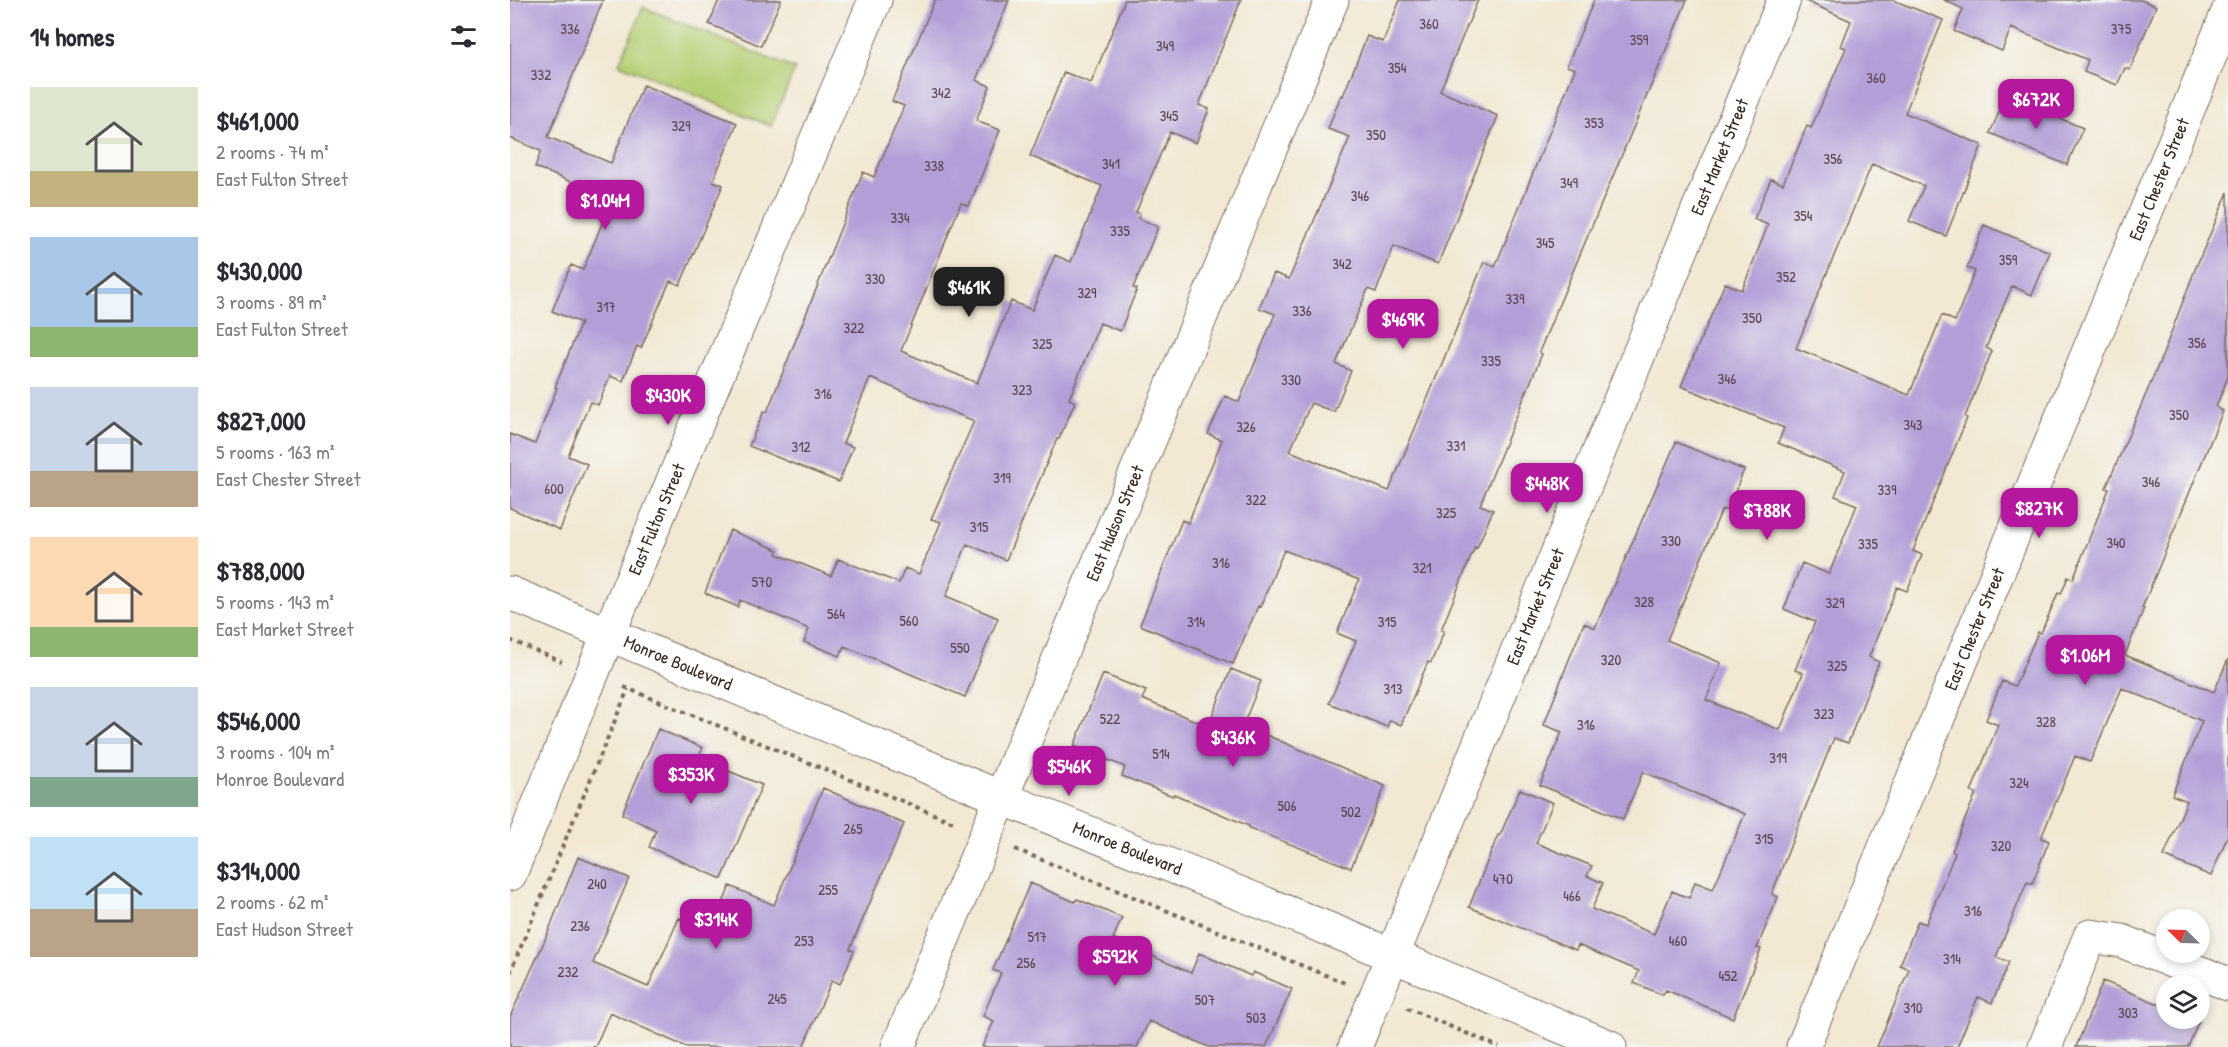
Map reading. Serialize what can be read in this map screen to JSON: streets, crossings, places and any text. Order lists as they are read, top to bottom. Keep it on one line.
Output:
{"streets":{"street":["East Market Street","East Chester Street","East Fulton Street","East Hudson Street","Monroe Boulevard"]},"crossings":[["East Market Street","Monroe Boulevard"],["East Fulton Street","Monroe Boulevard"],["East Hudson Street","Monroe Boulevard"]],"house_numbers":["360","336","375","359","349","354","332","360","342","345","353","329","350","356","341","338","349","346","354","334","335","345","359","342","352","330","329","339","317","336","350","322","356","325","335","346","330","323","316","350","343","326","331","312","319","346","600","339","322","325","315","330","340","335","316","321","570","328","329","564","560","314","315","550","320","325","313","323","522","328","316","514","319","324","506","502","265","315","320","470","240","255","466","316","236","517","253","460","314","256","232","452","245","507","310","303","503"],"north":"top left","page":{"heading":"14 homes","list":[{"name":"$461,000","note":"2 rooms · 74 m² · East Fulton Street"},{"name":"$430,000","note":"3 rooms · 89 m² · East Fulton Street"},{"name":"$827,000","note":"5 rooms · 163 m² · East Chester Street"},{"name":"$788,000","note":"5 rooms · 143 m² · East Market Street"},{"name":"$546,000","note":"3 rooms · 104 m² · Monroe Boulevard"},{"name":"$314,000","note":"2 rooms · 62 m² · East Hudson Street"}],"price":["$672K","$1.04M","$461K","$469K","$430K","$448K","$827K","$788K","$1.06M","$436K","$546K","$353K","$314K","$592K"]}}
